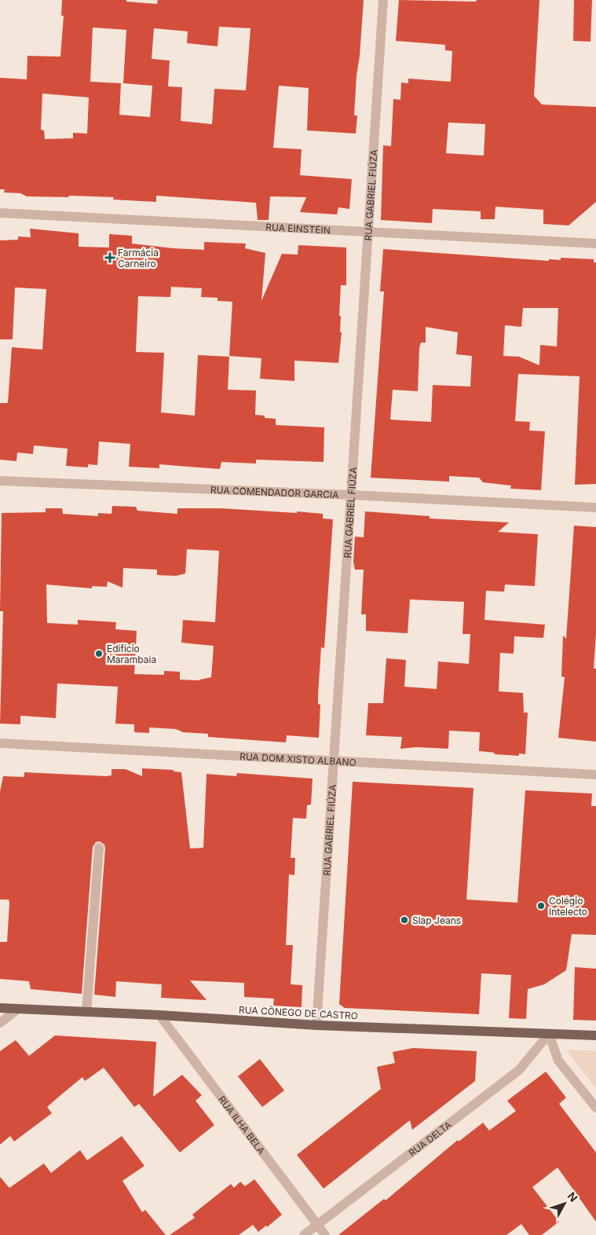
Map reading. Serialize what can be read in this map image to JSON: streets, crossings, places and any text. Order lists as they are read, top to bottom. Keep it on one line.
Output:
{"streets":{"main road":["RUA CÔNEGO DE CASTRO"],"street":["RUA GABRIEL FIÚZA","RUA EINSTEIN","RUA COMENDADOR GARCIA","RUA DOM XISTO ALBANO","RUA ILHA BELA","RUA DELTA"]},"crossings":[["RUA GABRIEL FIÚZA","RUA EINSTEIN"],["RUA GABRIEL FIÚZA","RUA COMENDADOR GARCIA"],["RUA GABRIEL FIÚZA","RUA DOM XISTO ALBANO"],["RUA GABRIEL FIÚZA","RUA CÔNEGO DE CASTRO"],["RUA CÔNEGO DE CASTRO","RUA ILHA BELA"],["RUA CÔNEGO DE CASTRO","RUA DELTA"],["RUA ILHA BELA","RUA DELTA"]],"places":{"health":["Farmácia Carneiro"],"other":["Edifício Marambaia","Colégio Intelecto","Slap Jeans"]},"north":"top right"}
